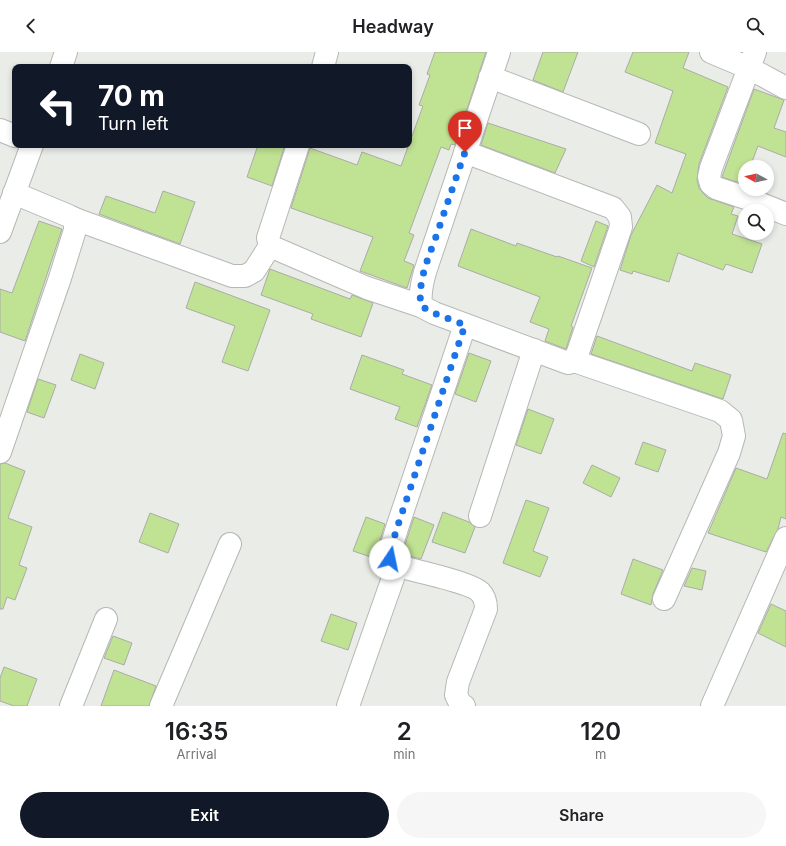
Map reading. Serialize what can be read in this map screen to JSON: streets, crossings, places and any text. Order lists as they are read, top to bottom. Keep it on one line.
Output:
{"north":"left","page":{"header":"Headway","turn":["70 m","Turn left"],"eta":["16:35","Arrival","2","min","120","m"],"buttons":["Exit","Share"]}}
